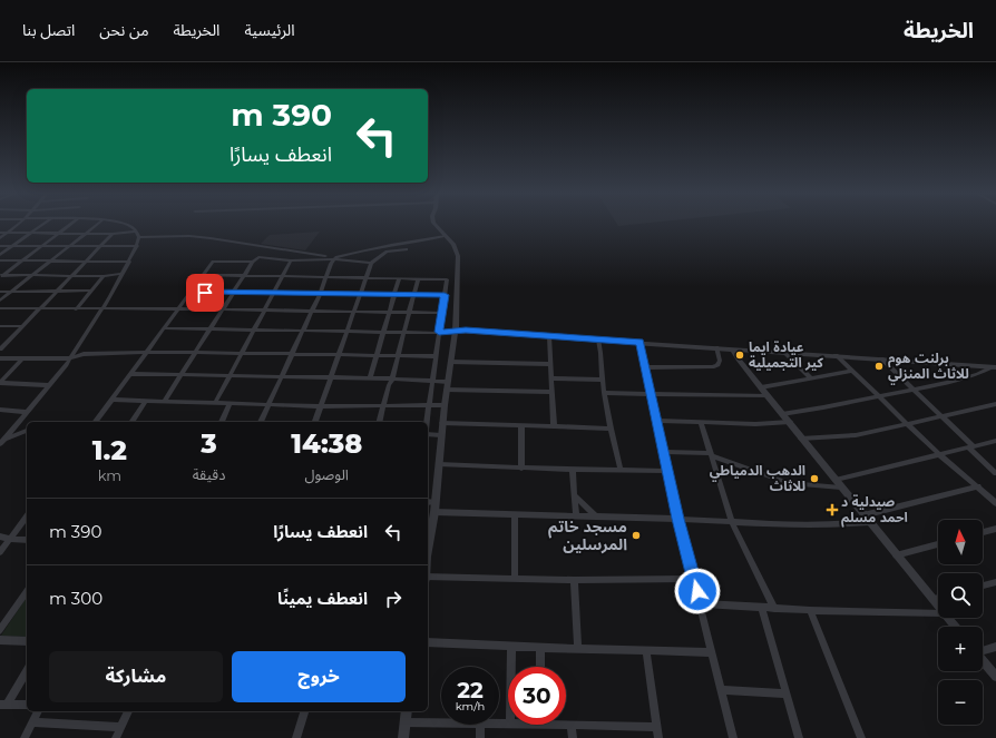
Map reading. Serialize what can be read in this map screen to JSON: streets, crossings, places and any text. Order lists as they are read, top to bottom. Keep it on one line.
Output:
{"places":{"other":["عيادة ايما كير التجميلية","برلنت هوم للاثاث المنزلي","الدهب الدمياطي للاثاث","مسجد خاتم المرسلين"],"health":["صيدلية د احمد مسلم"]},"north":"top","page":{"header":"الخريطة","nav":["الرئيسية","الخريطة","من نحن","اتصل بنا"],"turn":["390 m","انعطف يسارًا"],"eta":["14:38","الوصول","3","دقيقة","1.2","km"],"list":[{"name":"انعطف يسارًا","value":"390 m"},{"name":"انعطف يمينًا","value":"300 m"}],"map_buttons":["+","−"],"buttons":["خروج","مشاركة"],"speed":"22 km/h","limit":"30"}}
